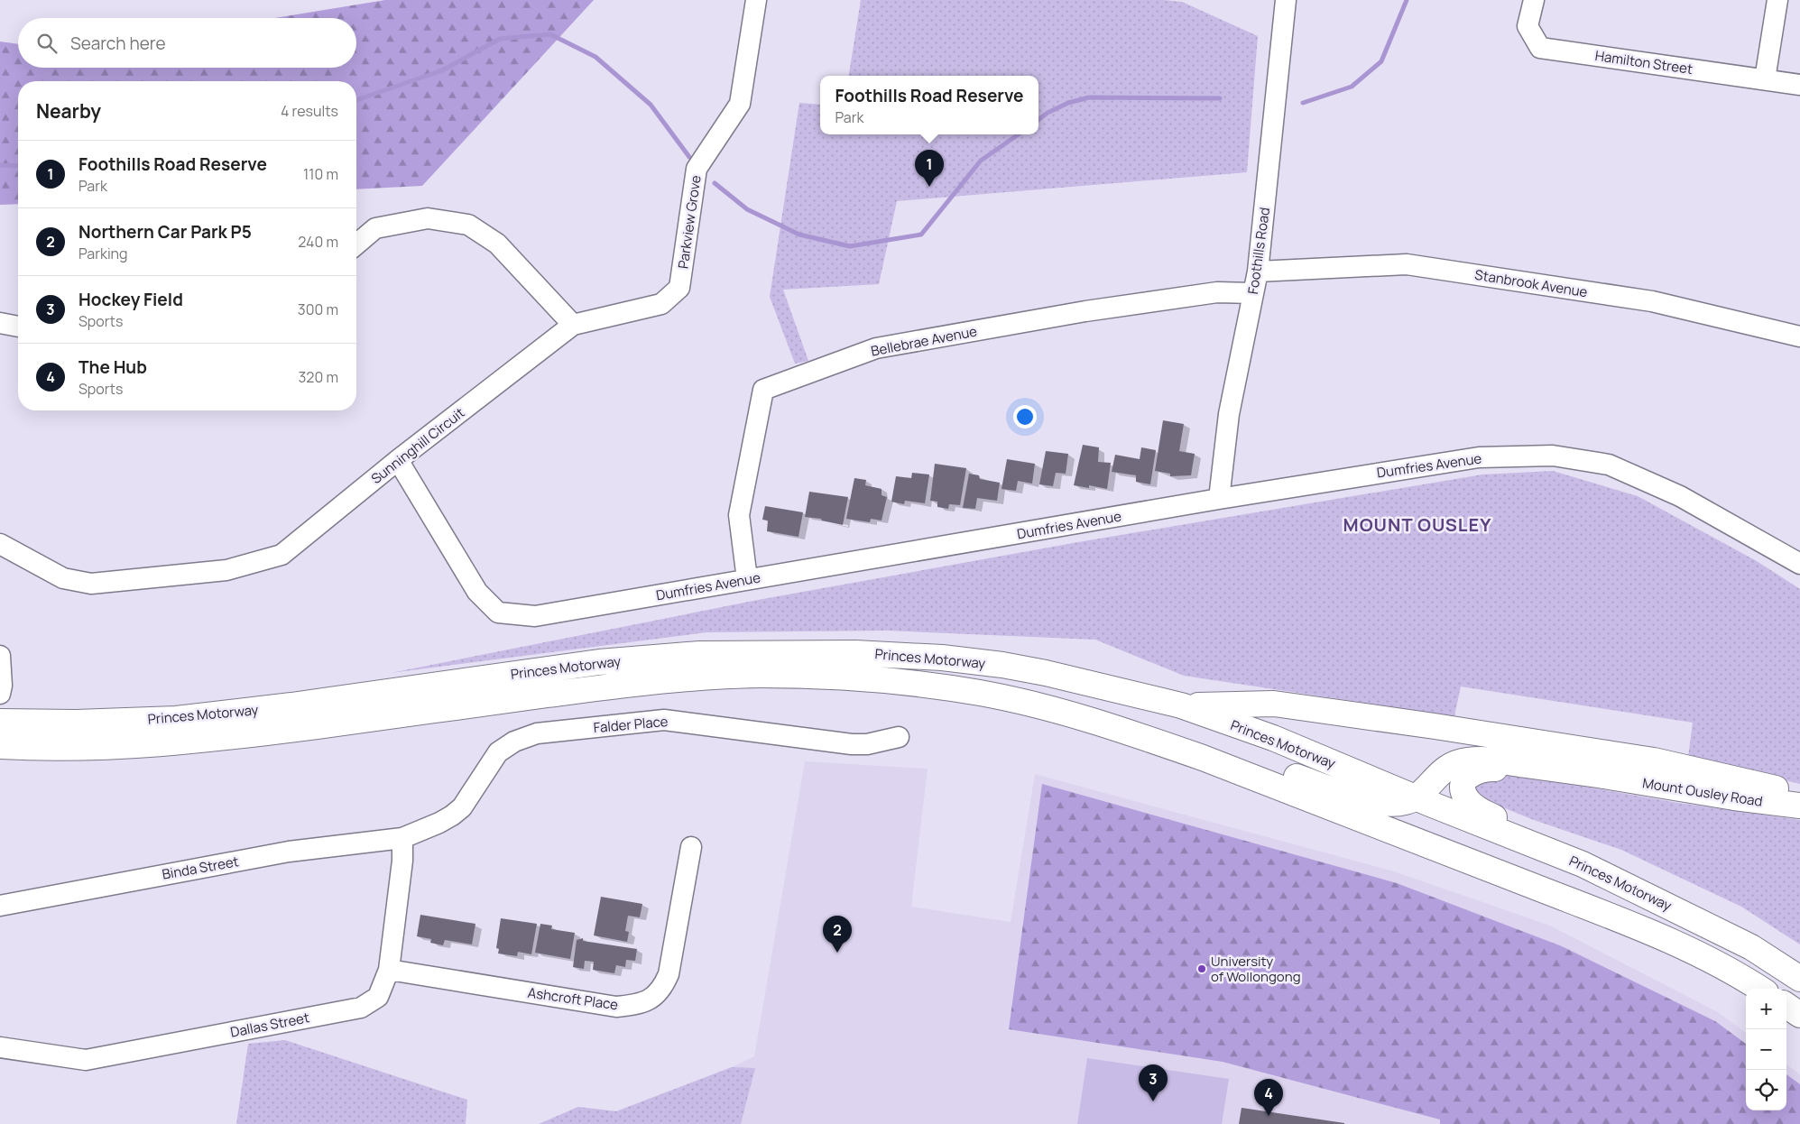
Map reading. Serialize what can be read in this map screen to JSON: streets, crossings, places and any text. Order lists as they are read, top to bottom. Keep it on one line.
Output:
{"streets":{"main road":["Princes Motorway","Mount Ousley Road"],"street":["Hamilton Street","Parkview Grove","Foothills Road","Stanbrook Avenue","Bellebrae Avenue","Sunninghill Circuit","Dumfries Avenue","Falder Place","Binda Street","Ashcroft Place","Dallas Street"]},"crossings":[["Parkview Grove","Sunninghill Circuit"],["Foothills Road","Stanbrook Avenue"],["Foothills Road","Bellebrae Avenue"],["Foothills Road","Dumfries Avenue"],["Bellebrae Avenue","Dumfries Avenue"],["Sunninghill Circuit","Dumfries Avenue"],["Falder Place","Binda Street"],["Falder Place","Dallas Street"],["Binda Street","Dallas Street"],["Ashcroft Place","Dallas Street"]],"districts":["MOUNT OUSLEY"],"places":["University of Wollongong"],"page":{"search":"Search here","popup":["Foothills Road Reserve","Park"],"heading":["Nearby","4 results"],"list":[{"mark":"1","name":"Foothills Road Reserve","note":"Park","value":"110 m"},{"mark":"2","name":"Northern Car Park P5","note":"Parking","value":"240 m"},{"mark":"3","name":"Hockey Field","note":"Sports","value":"300 m"},{"mark":"4","name":"The Hub","note":"Sports","value":"320 m"}],"pins":["1","2","3","4"],"map_buttons":["+","−"]}}
